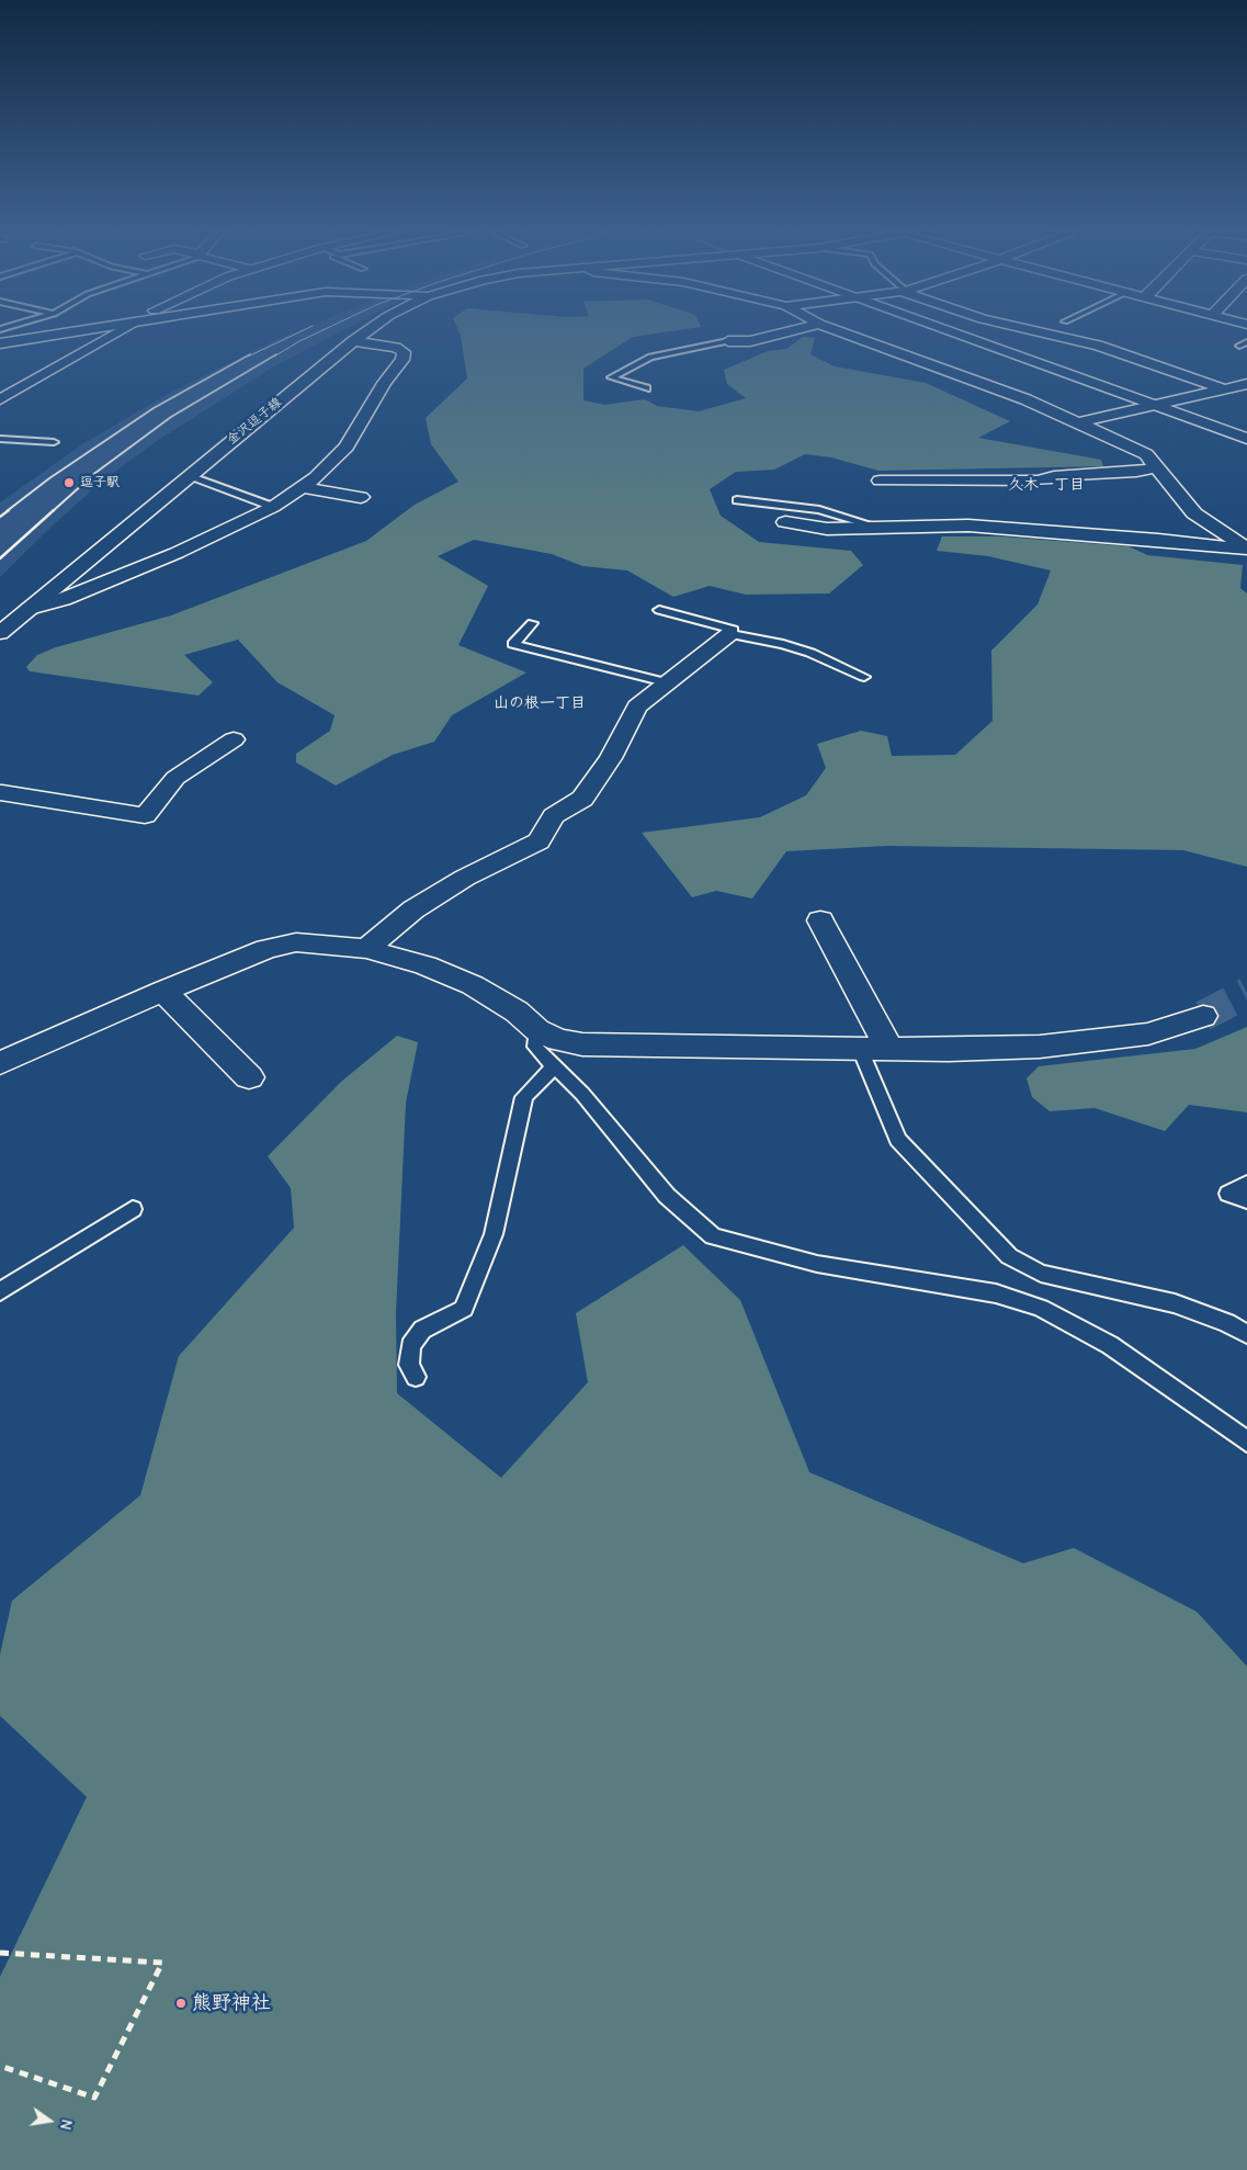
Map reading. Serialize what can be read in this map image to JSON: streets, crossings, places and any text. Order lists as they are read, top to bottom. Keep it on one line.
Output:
{"streets":{"street":["金沢逗子線"]},"districts":["久木一丁目","山の根一丁目"],"places":["逗子駅","熊野神社"],"north":"right"}
